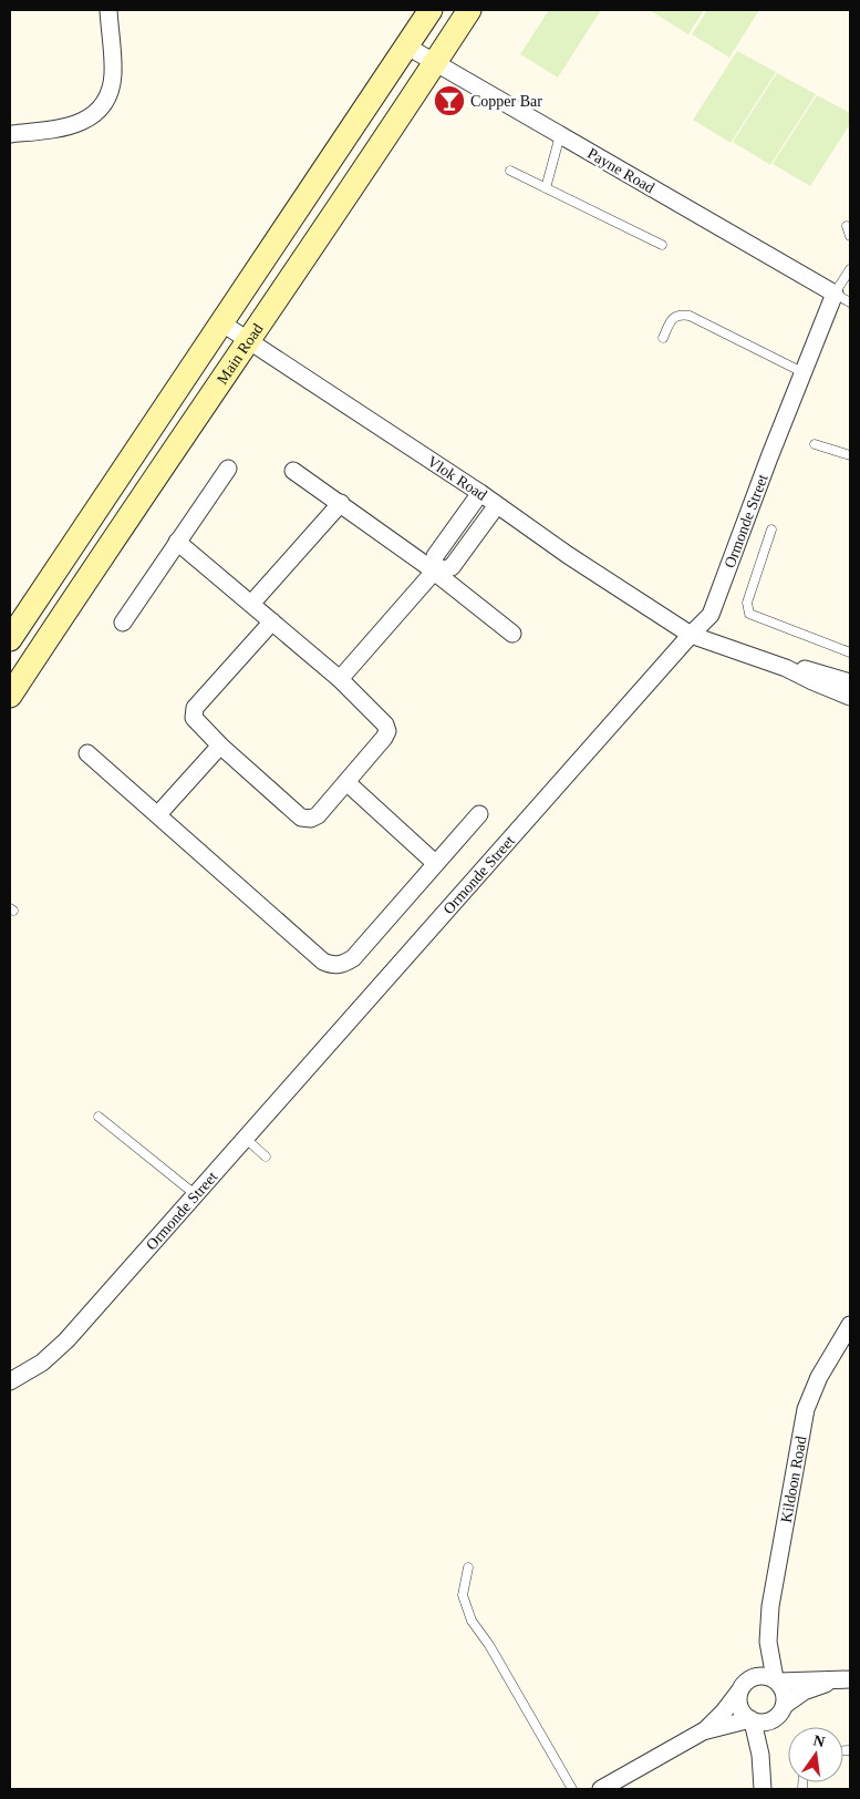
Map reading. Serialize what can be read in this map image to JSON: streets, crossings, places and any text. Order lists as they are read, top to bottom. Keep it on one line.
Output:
{"streets":{"main road":["Main Road"],"street":["Payne Road","Vlok Road","Ormonde Street","Kildoon Road"]},"crossings":[["Payne Road","Main Road"],["Payne Road","Ormonde Street"],["Main Road","Vlok Road"],["Vlok Road","Ormonde Street"]],"places":{"bar":["Copper Bar"]},"north":"top"}
